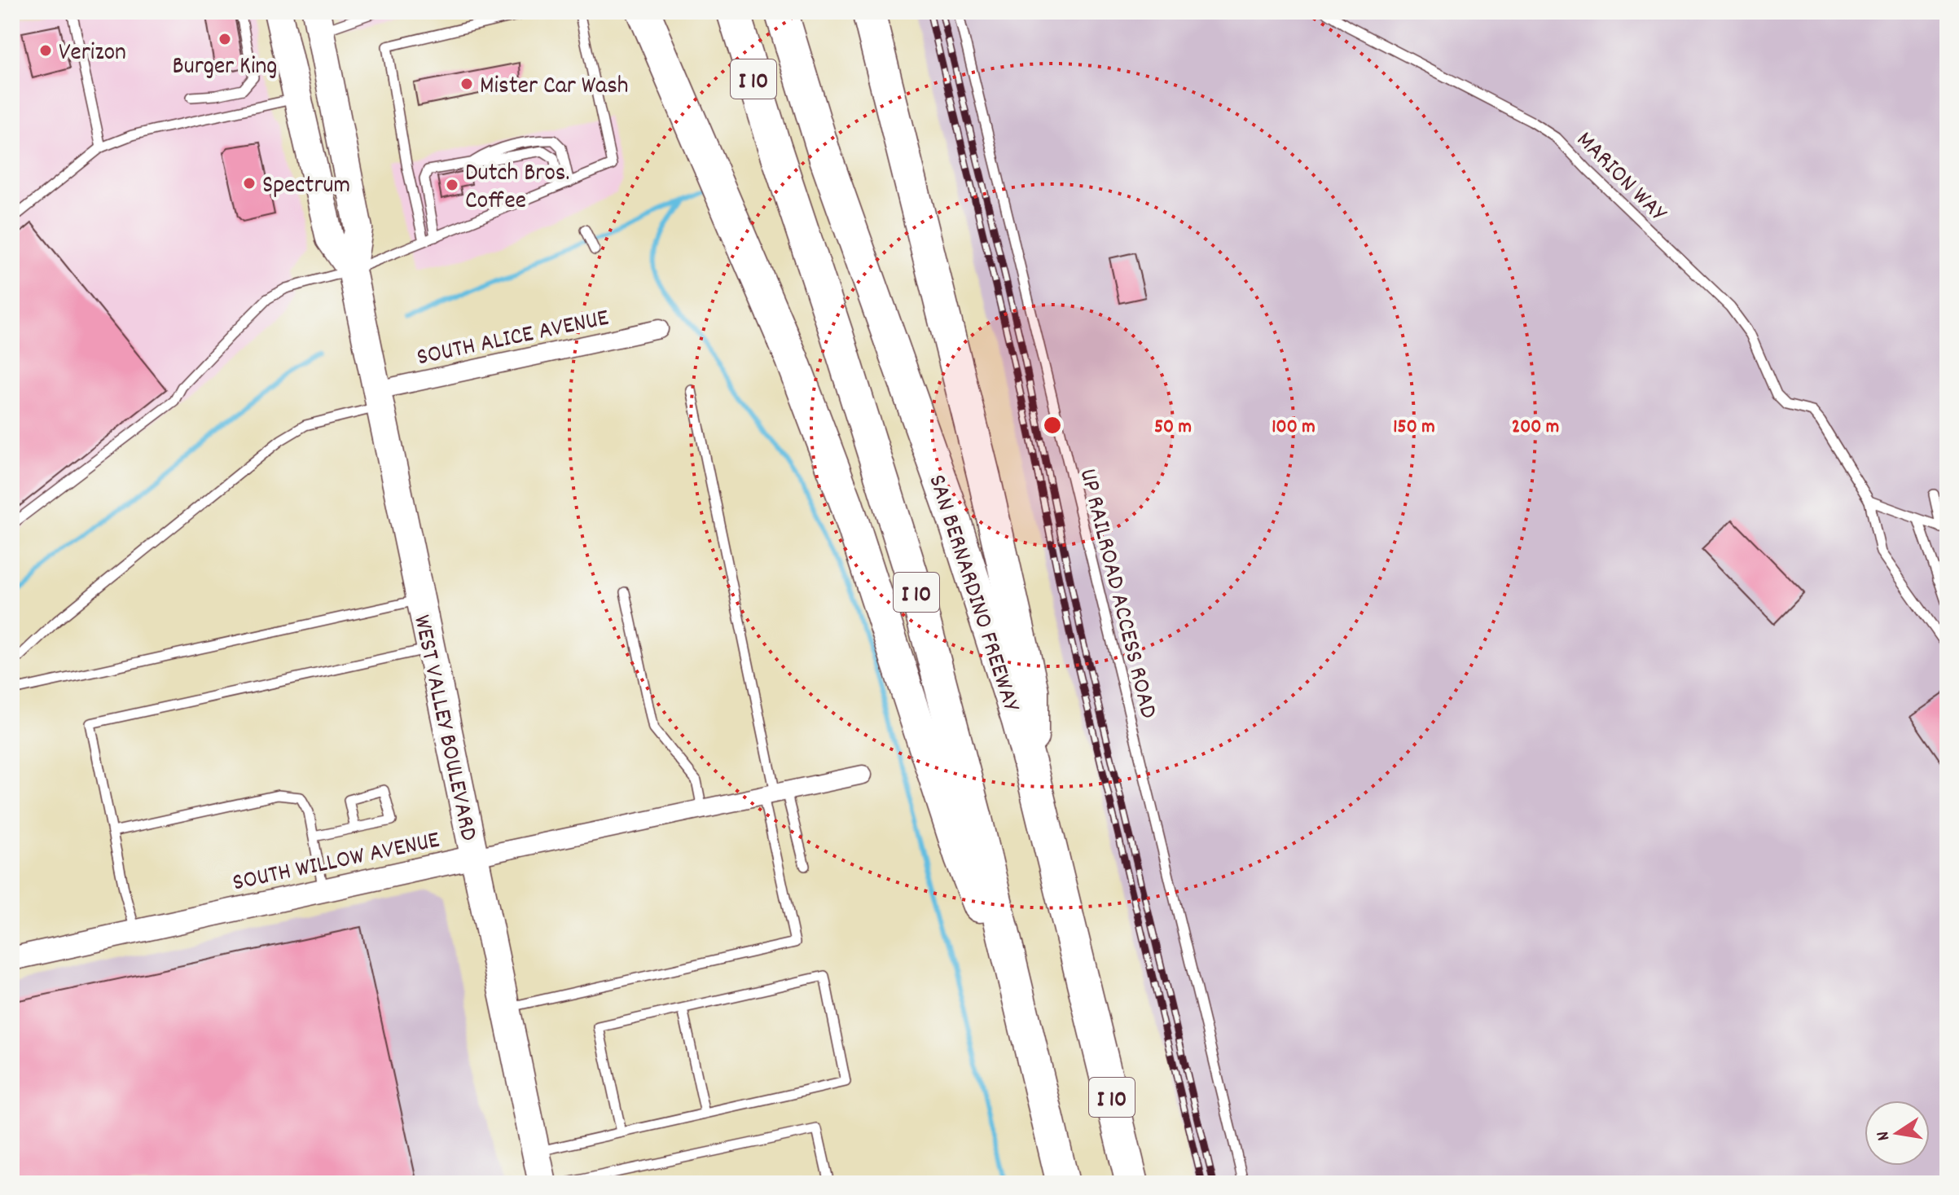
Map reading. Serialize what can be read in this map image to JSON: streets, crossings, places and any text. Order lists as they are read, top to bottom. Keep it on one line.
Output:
{"streets":{"highway":["I 10","SAN BERNARDINO FREEWAY"],"main road":["WEST VALLEY BOULEVARD"],"street":["SOUTH ALICE AVENUE","SOUTH WILLOW AVENUE"],"lane":["MARION WAY","UP RAILROAD ACCESS ROAD"]},"crossings":[["SOUTH ALICE AVENUE","WEST VALLEY BOULEVARD"],["WEST VALLEY BOULEVARD","SOUTH WILLOW AVENUE"]],"places":["Burger King","Verizon","Mister Car Wash","Spectrum","Dutch Bros. Coffee"],"north":"left","rings":["50 m","100 m","150 m","200 m"]}
